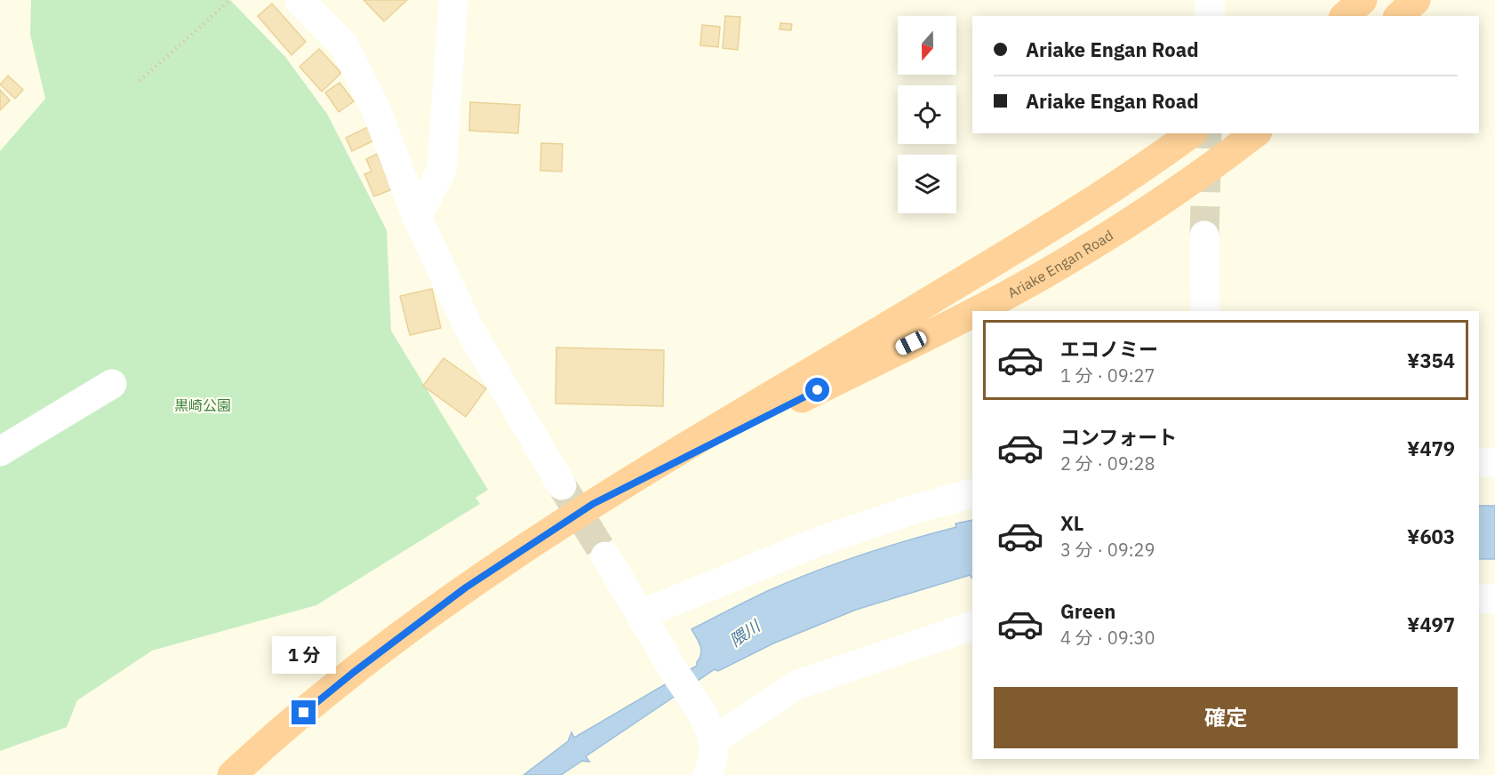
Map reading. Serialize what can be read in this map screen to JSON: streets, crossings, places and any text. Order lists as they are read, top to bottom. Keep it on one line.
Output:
{"streets":{"highway":["Ariake Engan Road"]},"water":["隈川"],"parks":["黒崎公園"],"north":"bottom","page":{"banner":["Ariake Engan Road","Ariake Engan Road"],"list":[{"name":"エコノミー","note":"1 分 · 09:27","value":"¥354"},{"name":"コンフォート","note":"2 分 · 09:28","value":"¥479"},{"name":"XL","note":"3 分 · 09:29","value":"¥603"},{"name":"Green","note":"4 分 · 09:30","value":"¥497"}],"bubble":"1 分","buttons":"確定"}}
